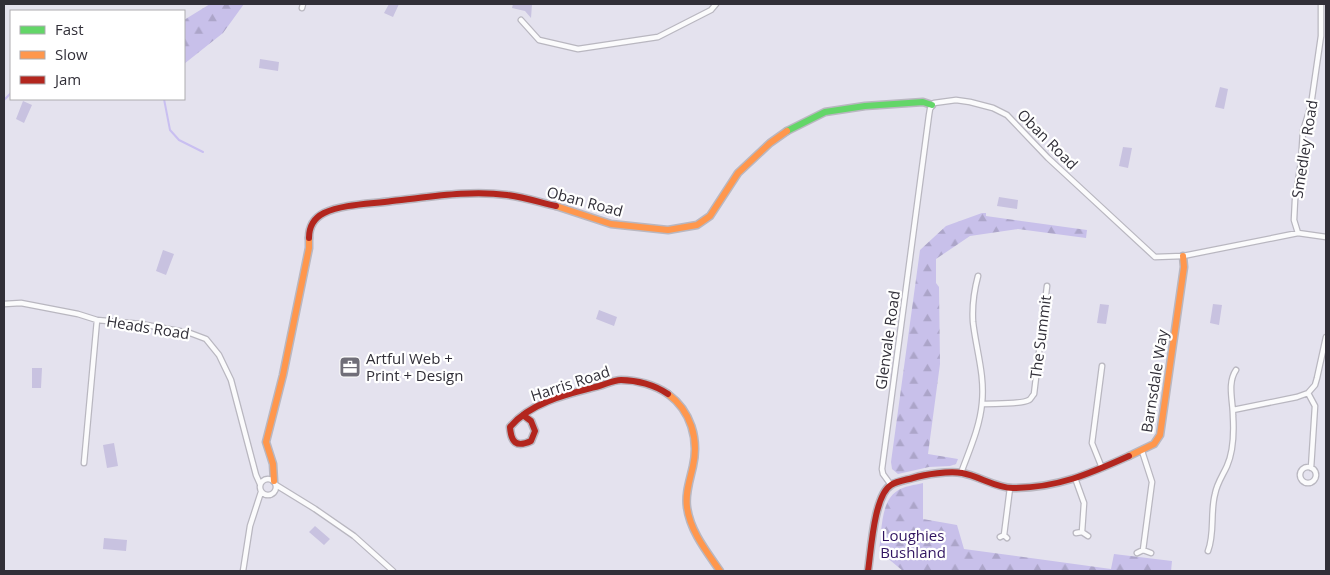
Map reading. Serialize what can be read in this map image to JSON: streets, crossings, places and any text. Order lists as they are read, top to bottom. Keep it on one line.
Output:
{"streets":{"street":["Oban Road","Smedley Road","Heads Road","The Summit","Glenvale Road","Barnsdale Way","Harris Road"]},"crossings":[["Oban Road","Smedley Road"],["Oban Road","Heads Road"],["Oban Road","Glenvale Road"],["Oban Road","Barnsdale Way"],["Glenvale Road","Barnsdale Way"]],"parks":["Loughies Bushland"],"places":{"office":["Artful Web + Print + Design"]},"legend":["Fast","Slow","Jam"]}
